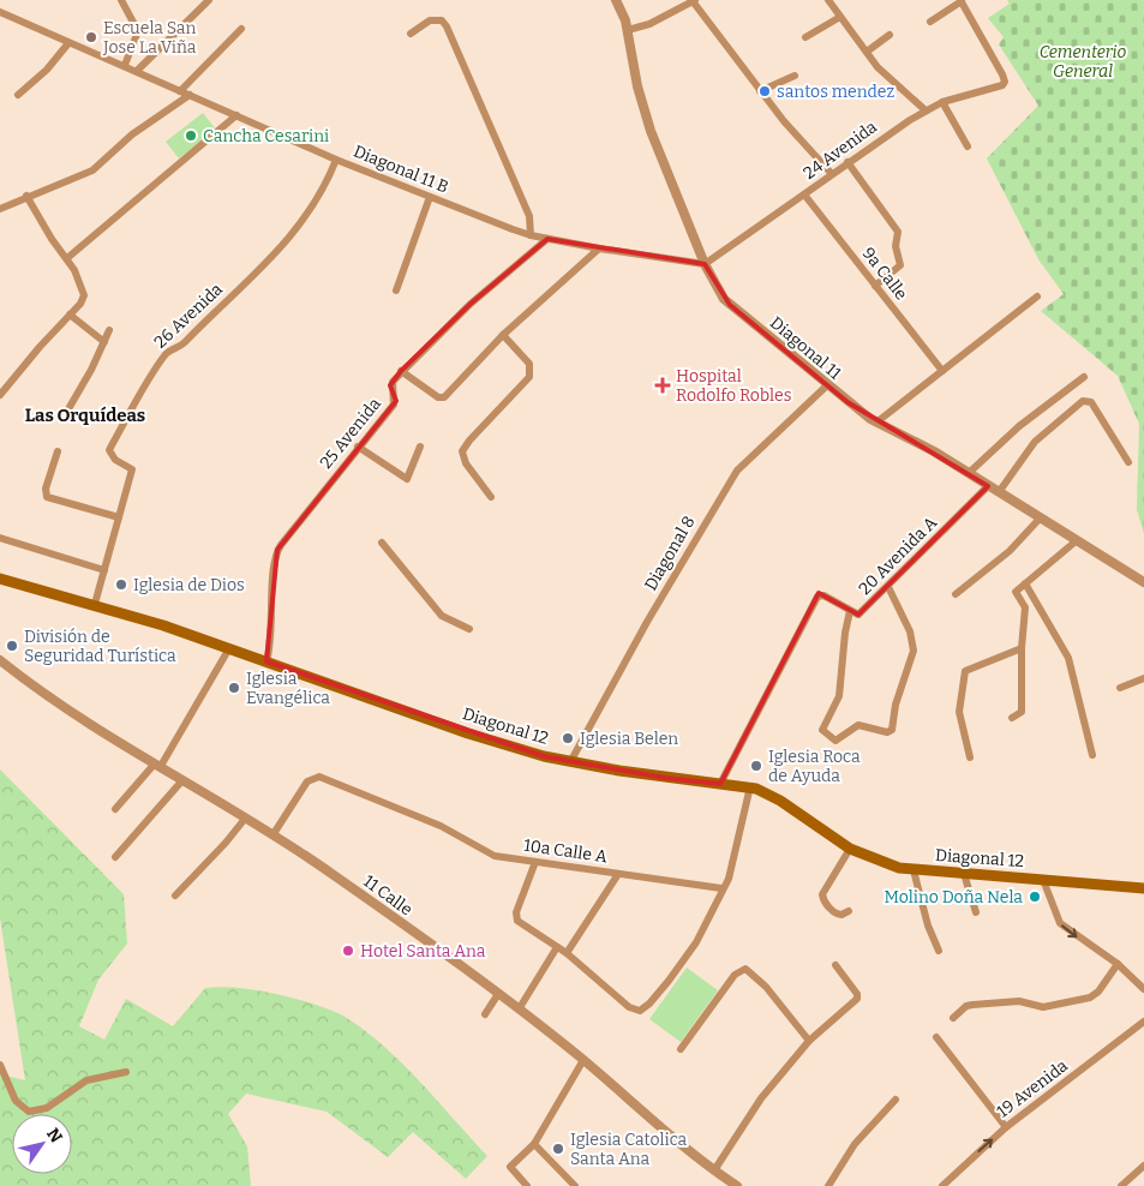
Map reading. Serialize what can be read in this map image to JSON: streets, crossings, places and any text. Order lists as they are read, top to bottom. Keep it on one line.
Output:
{"streets":{"main road":["Diagonal 12"],"street":["24 Avenida","Diagonal 11 B","9a Calle","26 Avenida","Diagonal 11","25 Avenida","Diagonal 8","20 Avenida A","10a Calle A","11 Calle","19 Avenida"]},"crossings":[["24 Avenida","Diagonal 11 B"],["24 Avenida","9a Calle"],["24 Avenida","Diagonal 11"],["Diagonal 11 B","26 Avenida"],["Diagonal 11 B","Diagonal 11"],["Diagonal 11 B","25 Avenida"],["26 Avenida","Diagonal 12"],["Diagonal 11","Diagonal 8"],["Diagonal 11","20 Avenida A"],["25 Avenida","Diagonal 12"],["Diagonal 8","Diagonal 12"],["20 Avenida A","Diagonal 12"],["10a Calle A","11 Calle"]],"districts":["Las Orquídeas"],"parks":["Cementerio General"],"places":{"other":["Escuela San Jose La Viña","santos mendez","Cancha Cesarini","Iglesia de Dios","División de Seguridad Turística","Iglesia Evangélica","Iglesia Belen","Iglesia Roca de Ayuda","Molino Doña Nela","Hotel Santa Ana","Iglesia Catolica Santa Ana"],"health":["Hospital Rodolfo Robles"]},"north":"top right"}
